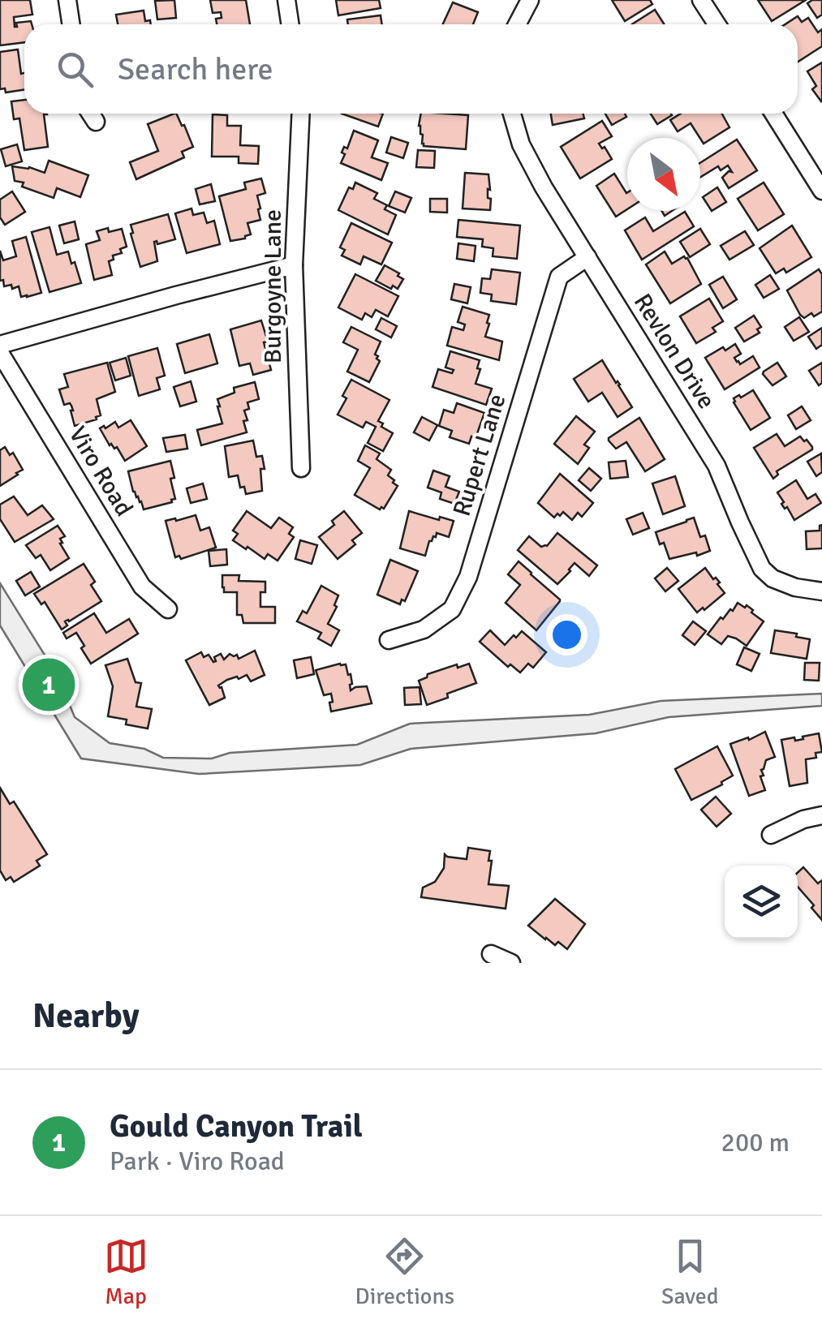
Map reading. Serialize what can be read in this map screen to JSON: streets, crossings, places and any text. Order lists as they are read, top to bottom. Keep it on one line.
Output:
{"streets":{"street":["Burgoyne Lane","Revlon Drive","Rupert Lane","Viro Road"]},"crossings":[["Revlon Drive","Rupert Lane"]],"north":"bottom right","page":{"search":"Search here","pins":"1","heading":"Nearby","list":[{"mark":"1","name":"Gould Canyon Trail","note":"Park · Viro Road","value":"200 m"}],"nav":["Map","Directions","Saved"]}}
